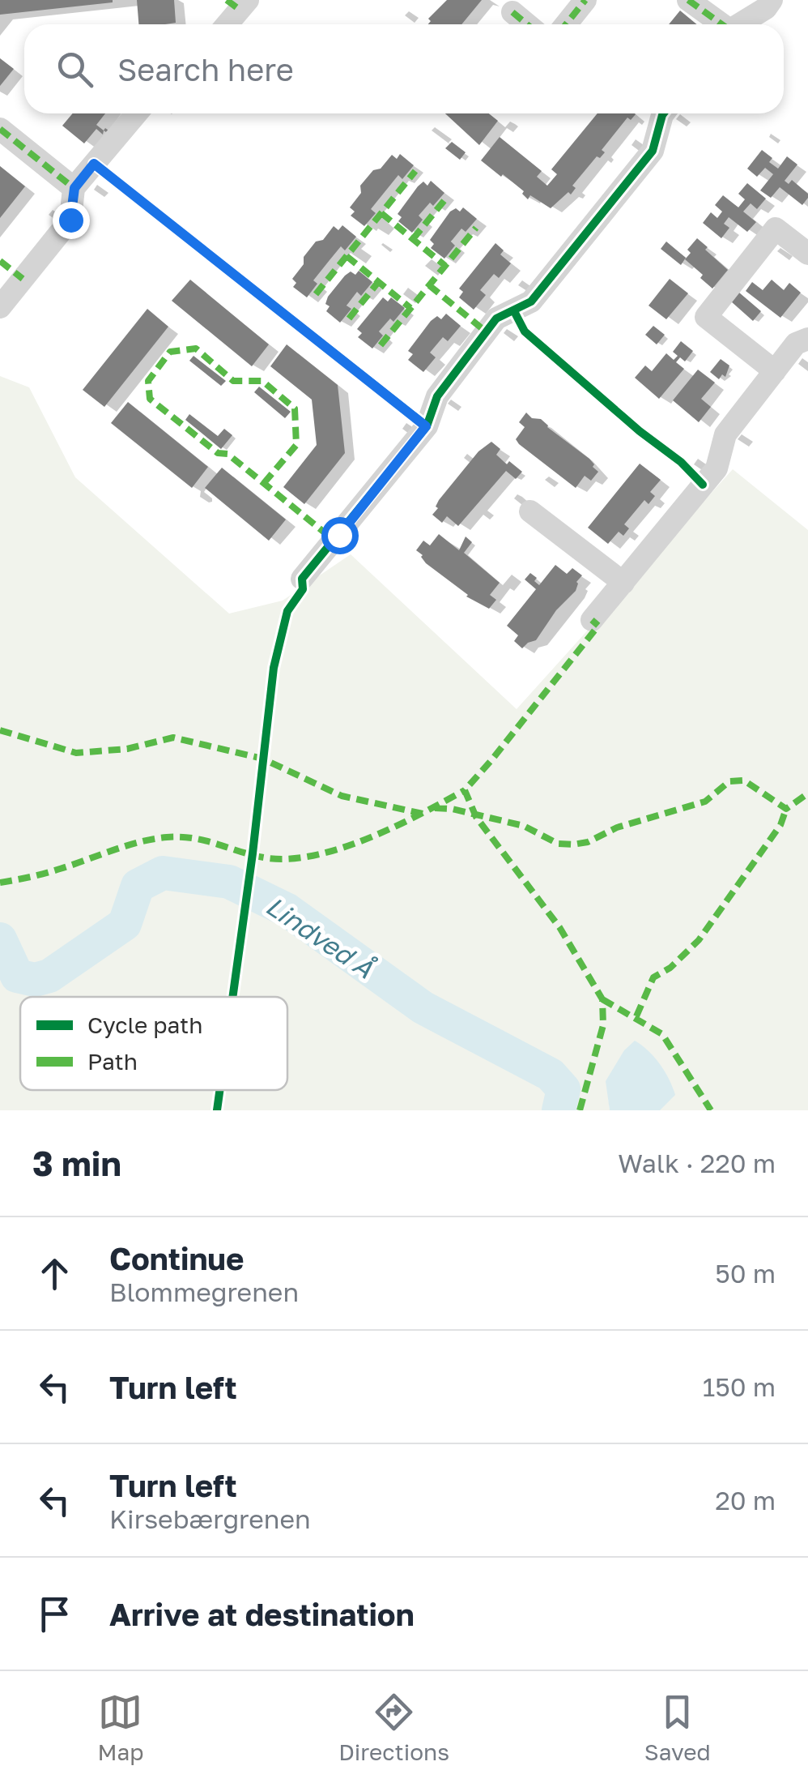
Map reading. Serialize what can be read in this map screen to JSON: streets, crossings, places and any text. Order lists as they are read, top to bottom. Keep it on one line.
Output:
{"water":["Lindved Å"],"legend":["Cycle path","Path"],"page":{"search":"Search here","heading":["3 min","Walk · 220 m"],"list":[["Continue","Blommegrenen","50 m"],["Turn left","150 m"],["Turn left","Kirsebærgrenen","20 m"],"Arrive at destination"],"nav":["Map","Directions","Saved"]}}
